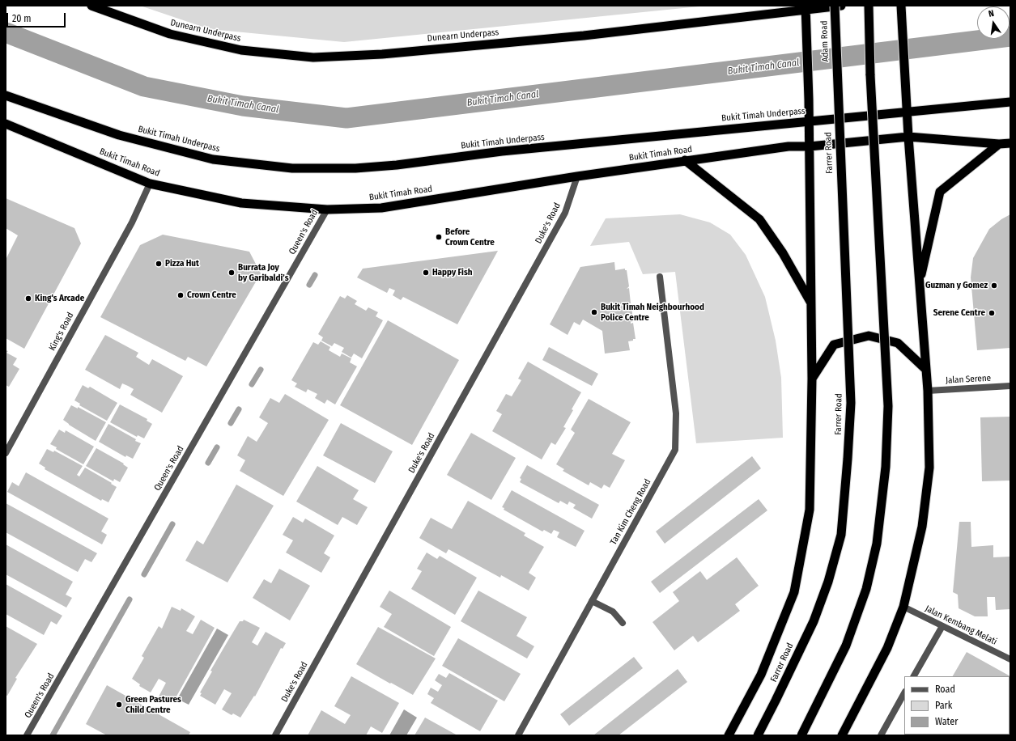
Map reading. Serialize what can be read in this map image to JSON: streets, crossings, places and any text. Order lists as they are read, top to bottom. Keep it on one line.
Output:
{"streets":{"highway":["Dunearn Underpass","Adam Road","Bukit Timah Underpass","Farrer Road","Bukit Timah Road"],"street":["Duke's Road","Queen's Road","King's Road","Jalan Serene","Tan Kim Cheng Road","Jalan Kembang Melati"]},"crossings":[["Adam Road","Farrer Road"],["Bukit Timah Road","Duke's Road"],["Bukit Timah Road","Queen's Road"],["Bukit Timah Road","King's Road"]],"water":["Bukit Timah Canal"],"places":["Before Crown Centre","Pizza Hut","Burrata Joy by Garibaldi’s","Happy Fish","Guzman y Gomez","Crown Centre","King's Arcade","Bukit Timah Neighbourhood Police Centre","Serene Centre","Green Pastures Child Centre"],"legend":["Road","Park","Water"],"scale_bar":"20 m","north":"top"}
